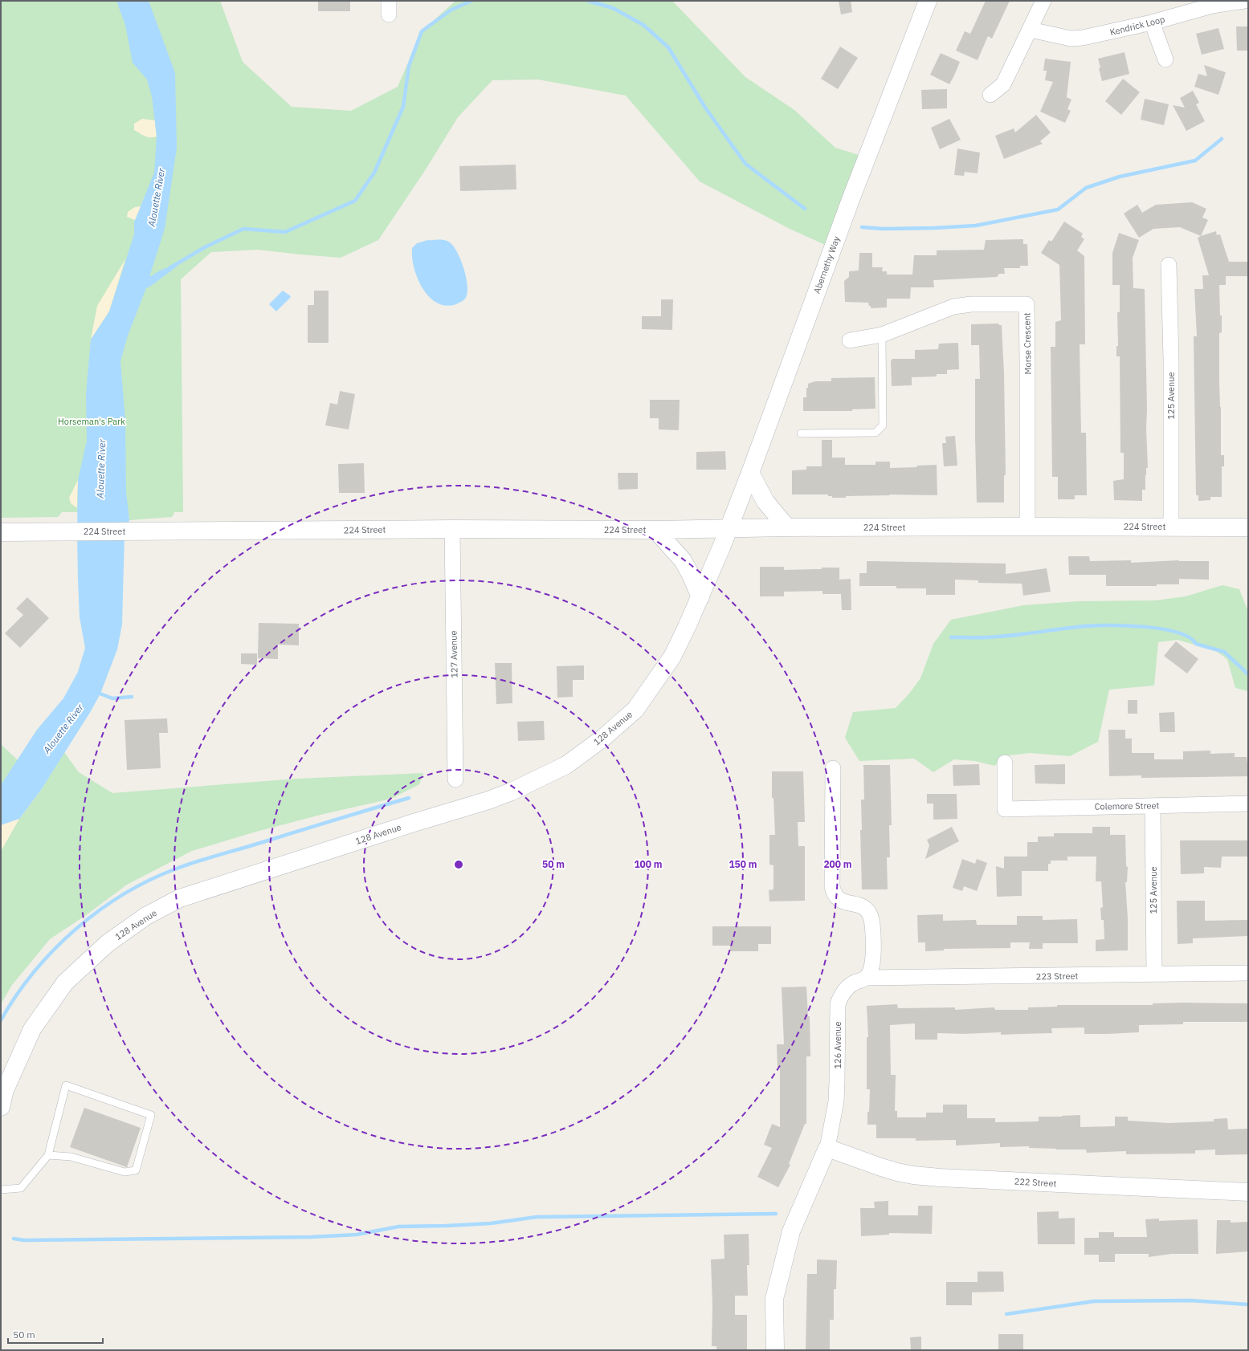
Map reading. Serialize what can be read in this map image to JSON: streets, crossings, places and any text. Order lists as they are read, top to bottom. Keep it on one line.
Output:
{"streets":{"street":["Kendrick Loop","Abernethy Way","Morse Crescent","125 Avenue","224 Street","127 Avenue","128 Avenue","Colemore Street","223 Street","126 Avenue","222 Street"]},"crossings":[["Abernethy Way","224 Street"],["Abernethy Way","128 Avenue"],["Morse Crescent","224 Street"],["125 Avenue","224 Street"],["125 Avenue","Colemore Street"],["125 Avenue","223 Street"],["224 Street","127 Avenue"],["224 Street","128 Avenue"],["223 Street","126 Avenue"],["126 Avenue","222 Street"]],"water":["Alouette River"],"parks":["Horseman's Park"],"scale_bar":"50 m","rings":["50 m","100 m","150 m","200 m"]}
